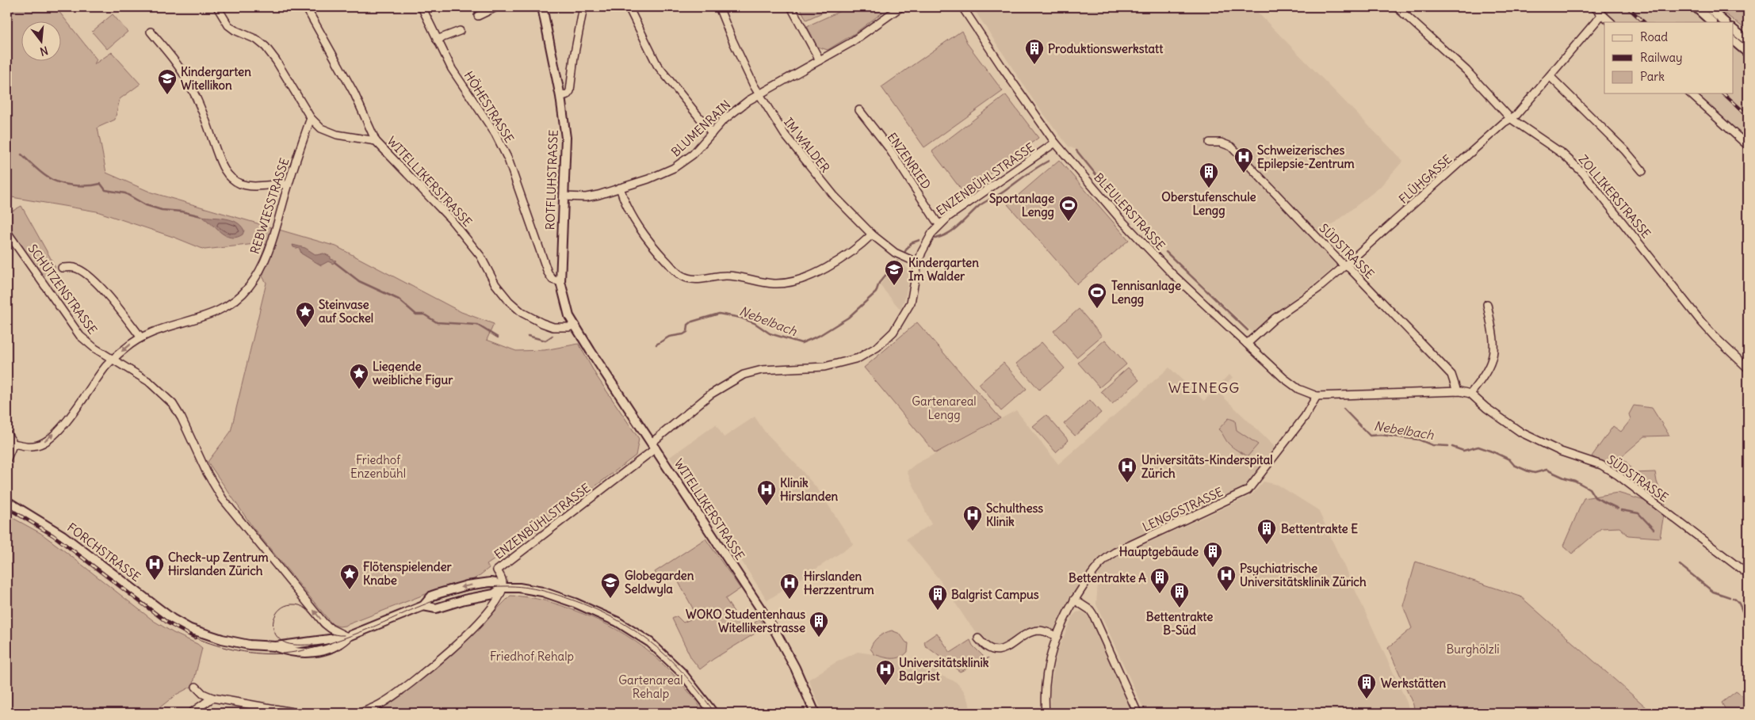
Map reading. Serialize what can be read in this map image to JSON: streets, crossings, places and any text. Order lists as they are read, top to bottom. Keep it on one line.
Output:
{"streets":{"main road":["ROTFLUHSTRASSE","WITELLIKERSTRASSE","FORCHSTRASSE"],"street":["HÖHESTRASSE","BLUMENRAIN","IM WALDER","ENZENRIED","ENZENBÜHLSTRASSE","FLÜHGASSE","ZOLLIKERSTRASSE","REBWIESSTRASSE","BLEULERSTRASSE","SÜDSTRASSE","SCHÜTZENSTRASSE","LENGGSTRASSE"]},"crossings":[["HÖHESTRASSE","ROTFLUHSTRASSE"],["BLUMENRAIN","IM WALDER"],["BLUMENRAIN","ROTFLUHSTRASSE"],["IM WALDER","ENZENBÜHLSTRASSE"],["ENZENRIED","ENZENBÜHLSTRASSE"],["ENZENBÜHLSTRASSE","WITELLIKERSTRASSE"],["ENZENBÜHLSTRASSE","BLEULERSTRASSE"],["ENZENBÜHLSTRASSE","FORCHSTRASSE"],["FLÜHGASSE","ZOLLIKERSTRASSE"],["FLÜHGASSE","BLEULERSTRASSE"],["FLÜHGASSE","SÜDSTRASSE"],["ROTFLUHSTRASSE","WITELLIKERSTRASSE"],["WITELLIKERSTRASSE","REBWIESSTRASSE"],["REBWIESSTRASSE","SCHÜTZENSTRASSE"],["BLEULERSTRASSE","LENGGSTRASSE"],["SCHÜTZENSTRASSE","FORCHSTRASSE"]],"one_way":["SCHÜTZENSTRASSE"],"districts":["WEINEGG"],"water":["Nebelbach"],"parks":["Gartenareal Lengg","Friedhof Enzenbühl","Burghölzli","Friedhof Rehalp","Gartenareal Rehalp"],"places":{"building":["Produktionswerkstatt","Oberstufenschule Lengg","Bettentrakte E","Hauptgebäude","Bettentrakte A","Bettentrakte B-Süd","Balgrist Campus","WOKO Studentenhaus Witellikerstrasse","Werkstätten"],"school or university":["Kindergarten Witellikon","Kindergarten Im Walder","Globegarden Seldwyla"],"hospital":["Schweizerisches Epilepsie-Zentrum","Universitäts-Kinderspital Zürich","Klinik Hirslanden","Schulthess Klinik","Check-up Zentrum Hirslanden Zürich","Psychiatrische Universitätsklinik Zürich","Hirslanden Herzzentrum","Universitätsklinik Balgrist"],"sports":["Sportanlage Lengg","Tennisanlage Lengg"],"place":["Steinvase auf Sockel","Liegende weibliche Figur","Flötenspielender Knabe"]},"legend":["Road","Railway","Park"],"north":"bottom"}
